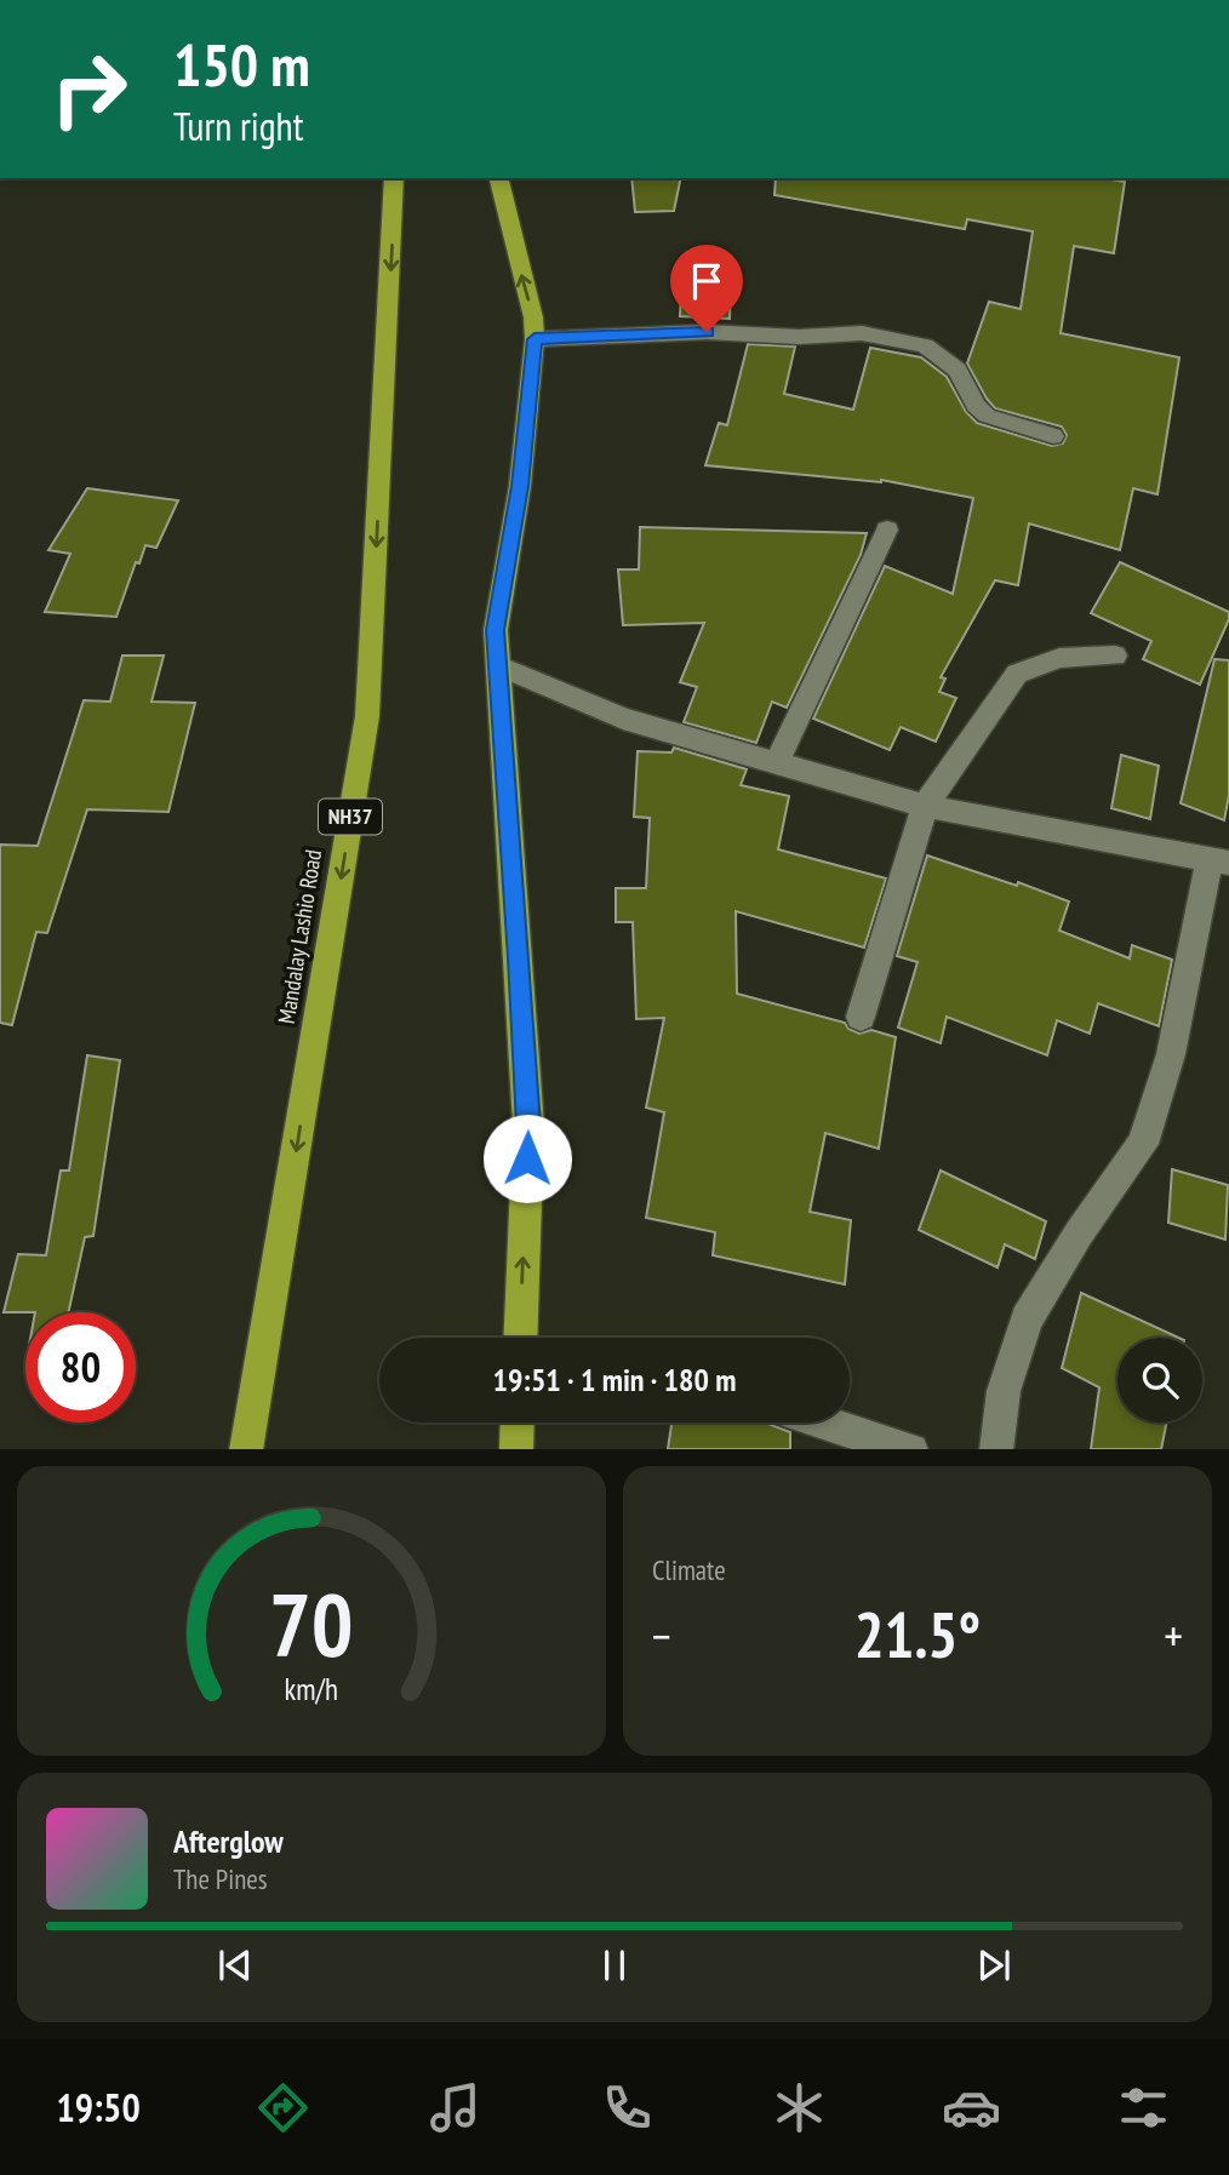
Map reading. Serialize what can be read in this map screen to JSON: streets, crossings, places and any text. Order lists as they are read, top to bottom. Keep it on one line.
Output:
{"streets":{"highway":["NH37","Mandalay Lashio Road"]},"page":{"turn":["150 m","Turn right"],"limit":"80","trip":"19:51 · 1 min · 180 m","tile":"Climate","heat":["−","21.5°","+"],"song":["Afterglow","The Pines"],"tabs":"19:50","gauge":["70","km/h"]}}
